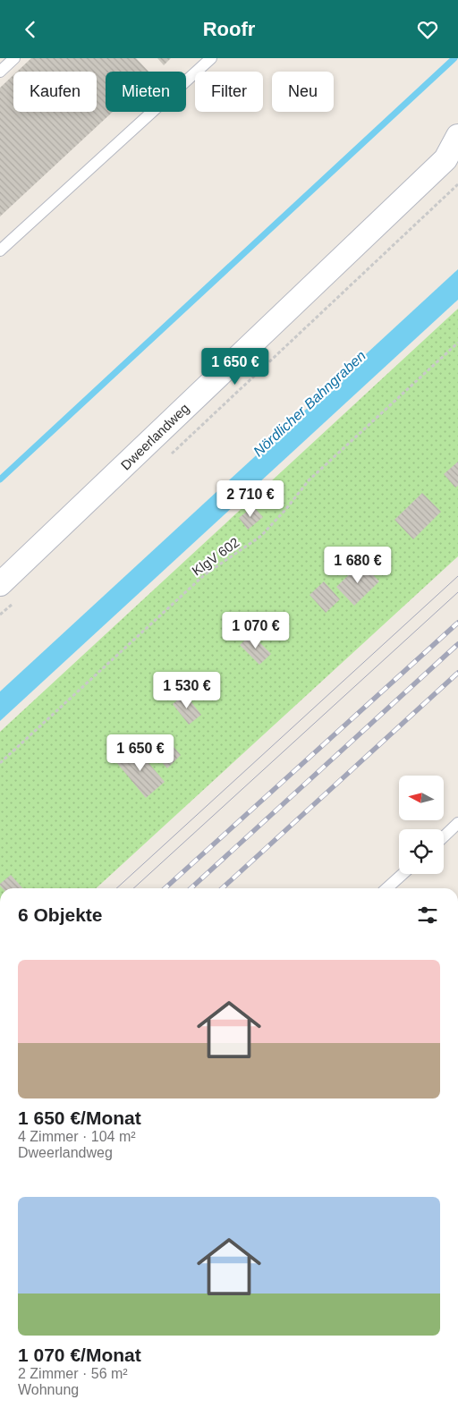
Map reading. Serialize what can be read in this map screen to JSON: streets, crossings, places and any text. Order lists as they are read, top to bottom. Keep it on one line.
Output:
{"streets":{"street":["Dweerlandweg"],"path":["KlgV 602"]},"water":["Nördlicher Bahngraben"],"north":"left","page":{"header":"Roofr","chip":["Kaufen","Mieten","Filter","Neu"],"price":["1 650 €","2 710 €","1 680 €","1 070 €","1 530 €","1 650 €"],"heading":"6 Objekte","list":[{"name":"1 650 €/Monat","note":"4 Zimmer · 104 m² · Dweerlandweg"},{"name":"1 070 €/Monat","note":"2 Zimmer · 56 m² · Wohnung"}]}}
